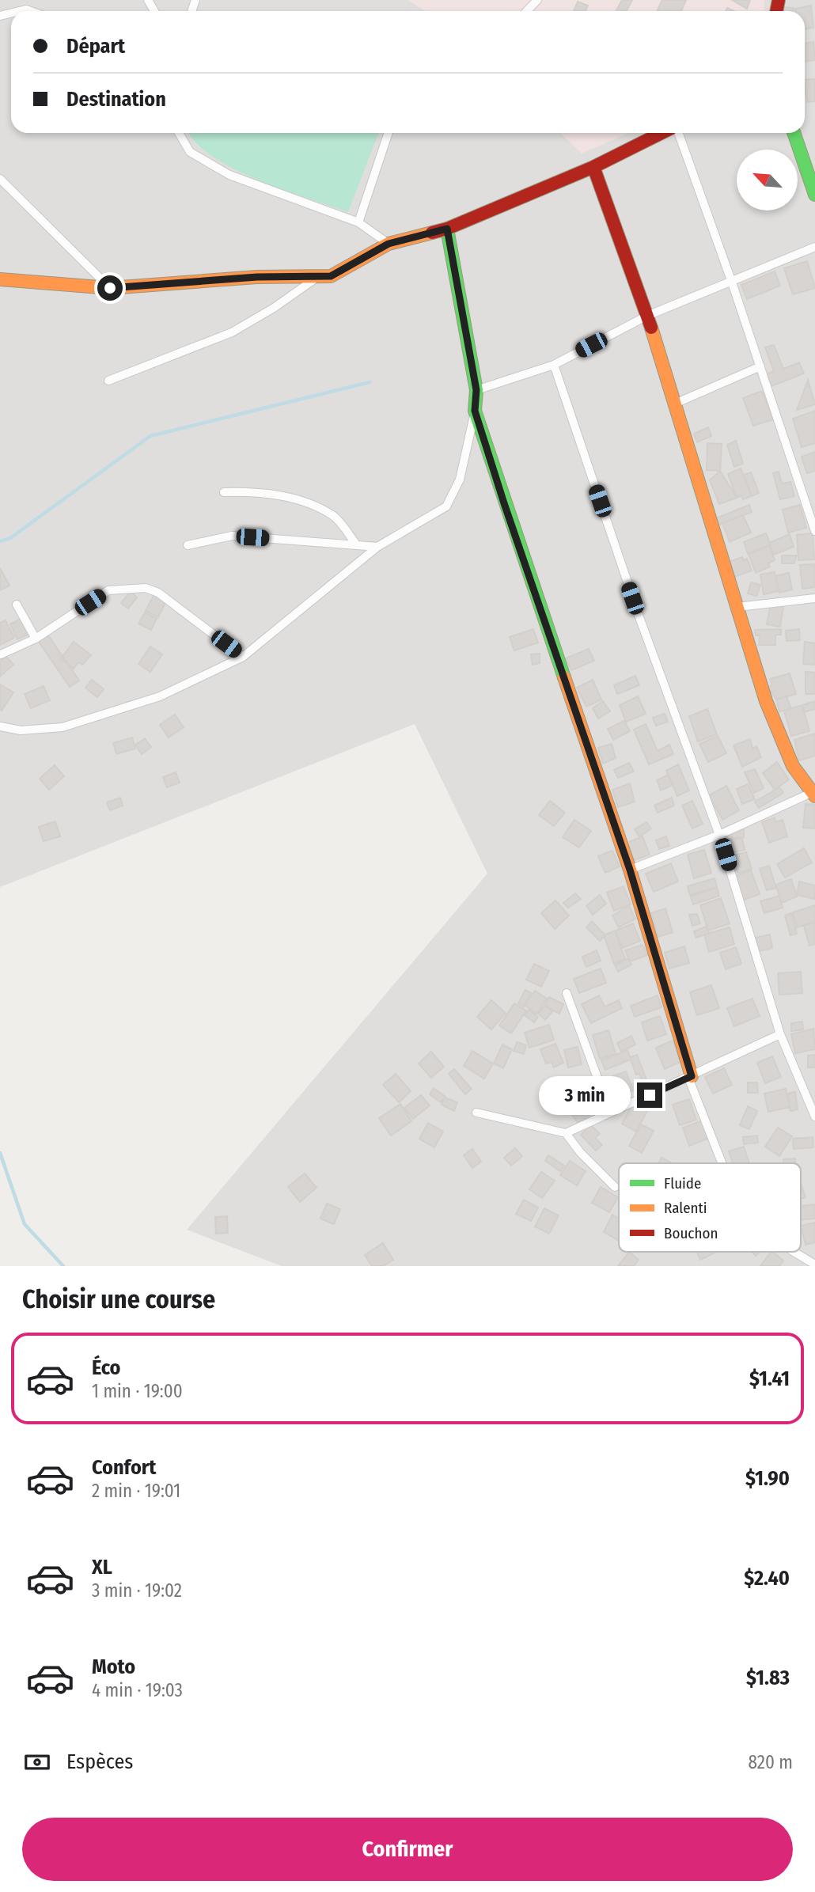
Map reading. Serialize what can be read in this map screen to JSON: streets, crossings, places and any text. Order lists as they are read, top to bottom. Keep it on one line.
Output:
{"legend":["Fluide","Ralenti","Bouchon"],"north":"top left","page":{"banner":["Départ","Destination"],"bubble":"3 min","heading":"Choisir une course","list":[{"name":"Éco","note":"1 min · 19:00","value":"$1.41"},{"name":"Confort","note":"2 min · 19:01","value":"$1.90"},{"name":"XL","note":"3 min · 19:02","value":"$2.40"},{"name":"Moto","note":"4 min · 19:03","value":"$1.83"}],"pay":["Espèces","820 m"],"buttons":"Confirmer"}}
